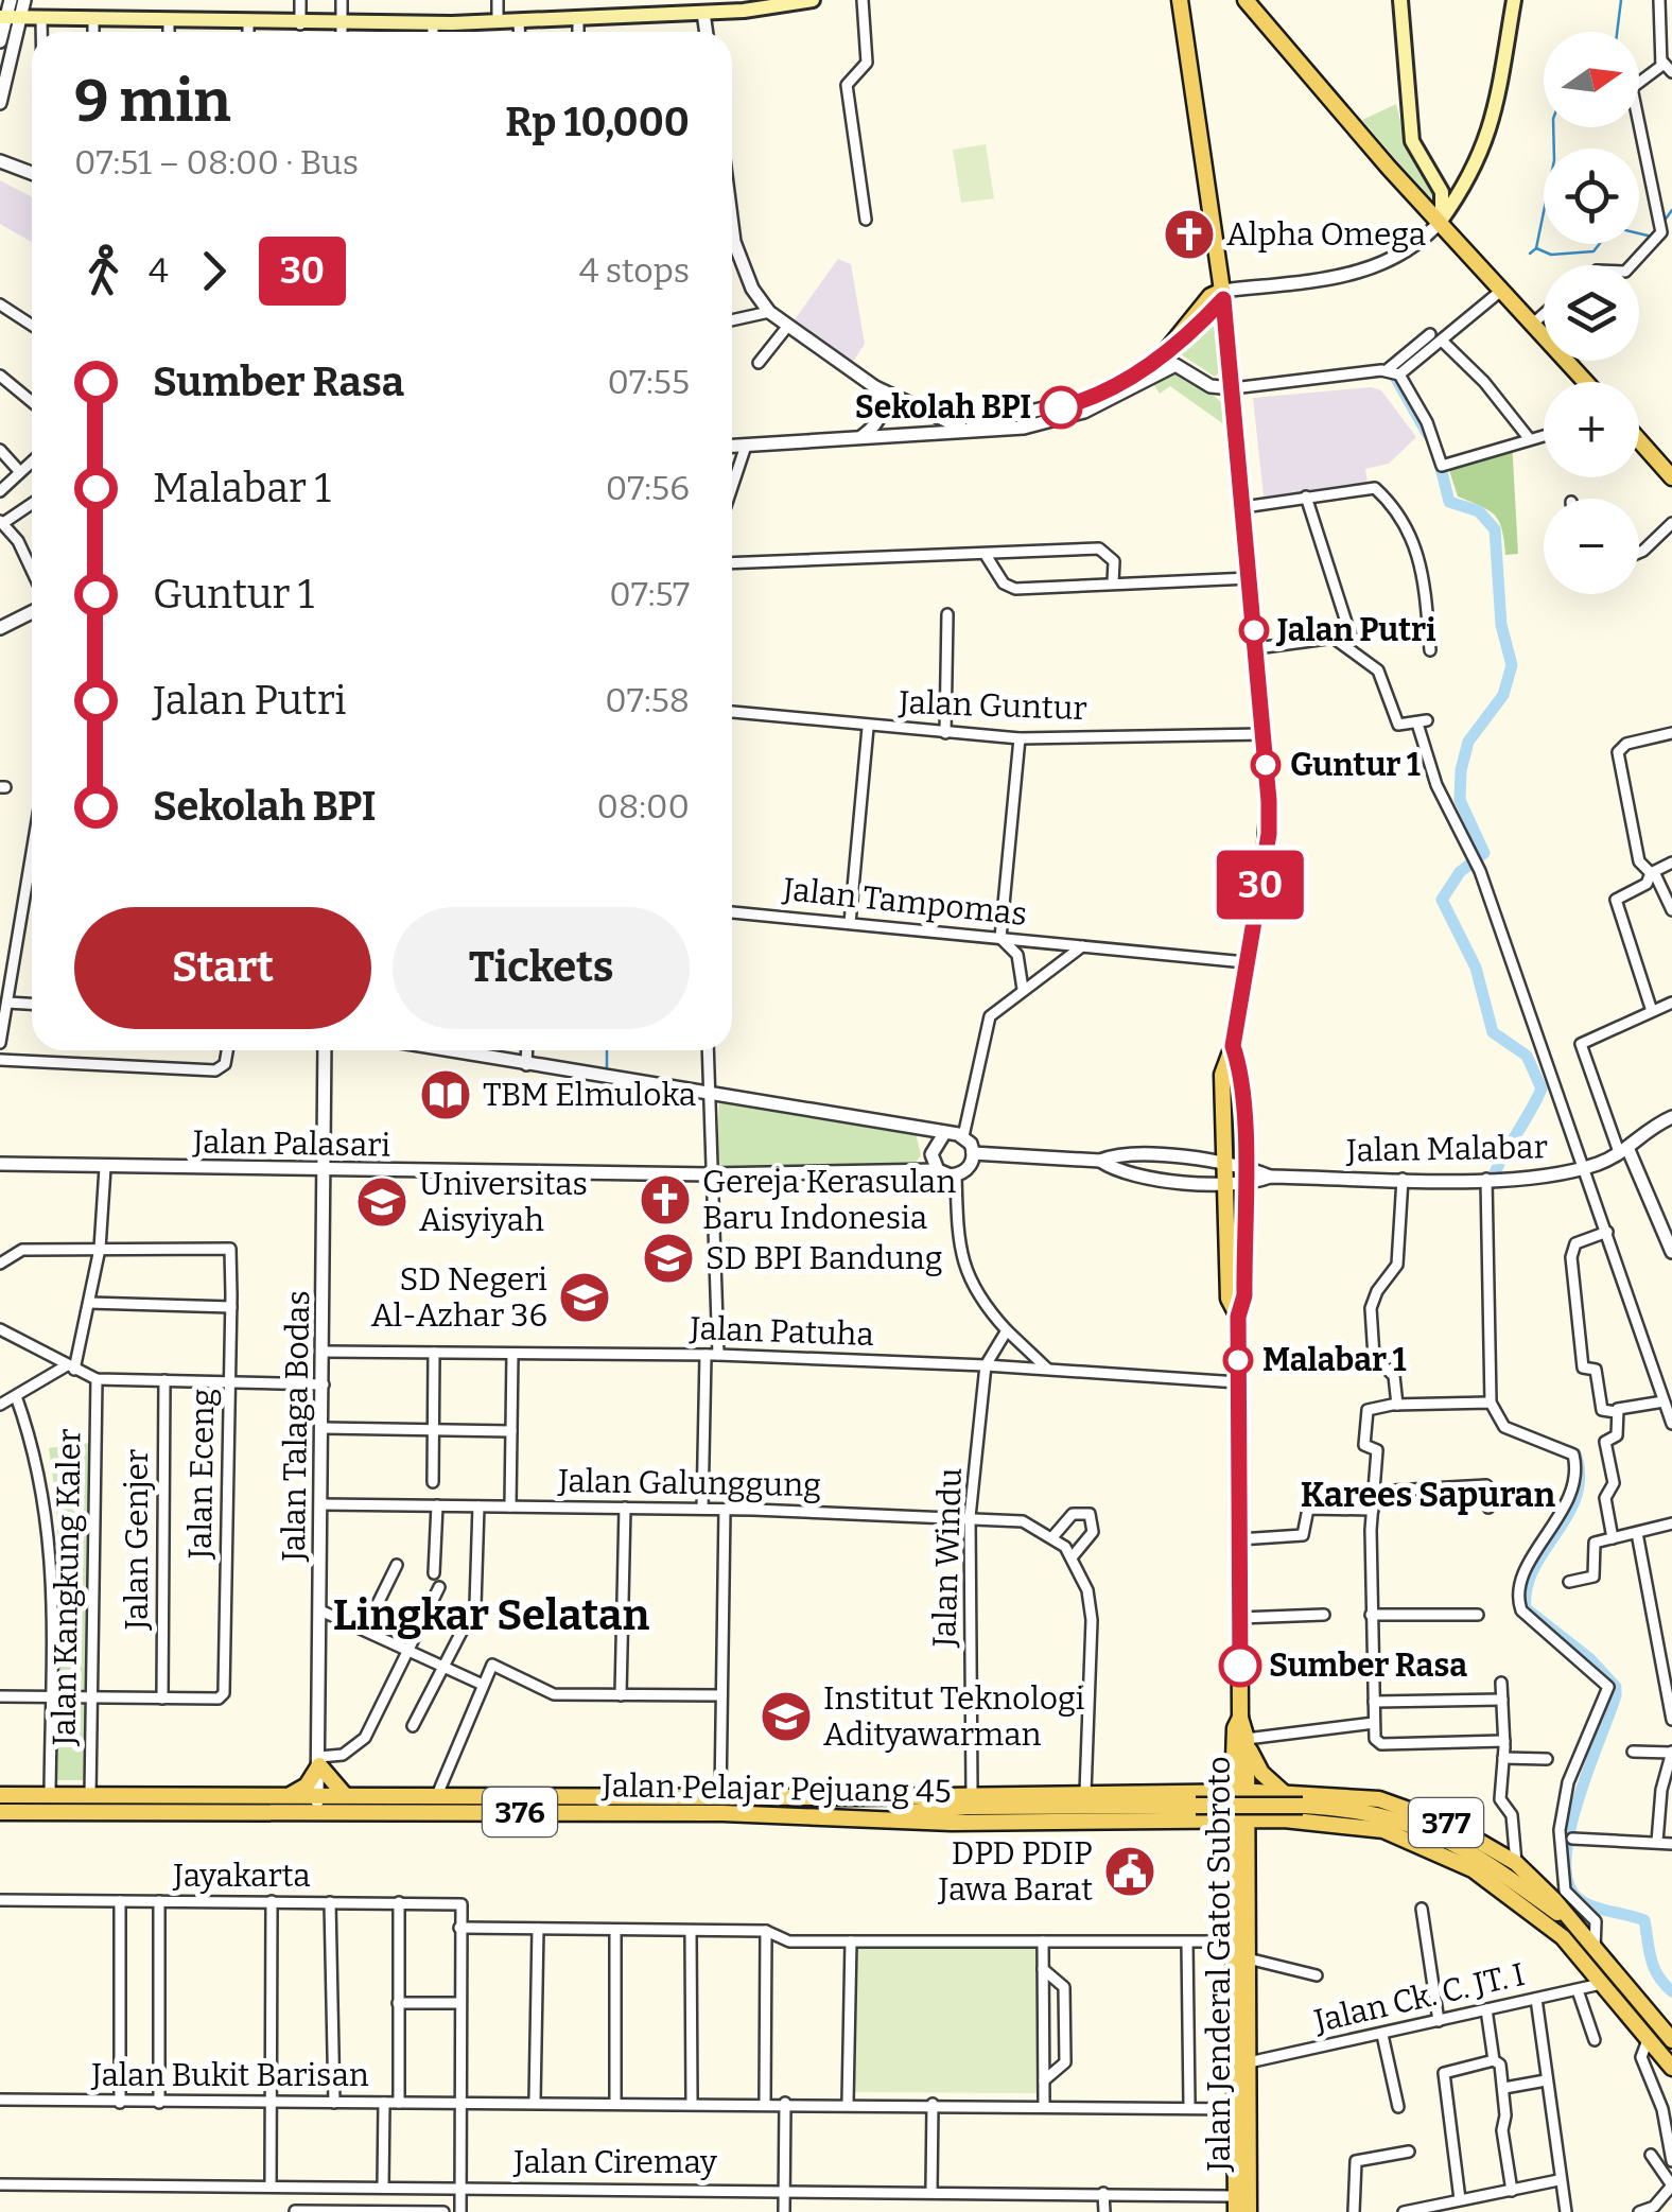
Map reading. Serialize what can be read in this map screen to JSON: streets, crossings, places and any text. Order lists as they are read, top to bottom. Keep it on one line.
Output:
{"streets":{"main road":["Jalan Pelajar Pejuang 45","376","377","Jalan Jenderal Gatot Subroto"],"street":["Jalan Guntur","Jalan Tampomas","Jalan Palasari","Jalan Malabar","Jalan Patuha","Jalan Talaga Bodas","Jalan Eceng","Jalan Galunggung","Jalan Genjer","Jalan Windu","Jalan Kangkung Kaler","Jayakarta","Jalan Ck. C. JT. I","Jalan Bukit Barisan","Jalan Ciremay"]},"crossings":[["Jalan Guntur","Jalan Jenderal Gatot Subroto"],["Jalan Tampomas","Jalan Jenderal Gatot Subroto"],["Jalan Palasari","Jalan Talaga Bodas"],["Jalan Malabar","Jalan Jenderal Gatot Subroto"],["Jalan Patuha","Jalan Talaga Bodas"],["Jalan Patuha","Jalan Windu"],["Jalan Patuha","Jalan Jenderal Gatot Subroto"],["Jalan Talaga Bodas","Jalan Galunggung"],["Jalan Talaga Bodas","Jalan Pelajar Pejuang 45"],["Jalan Eceng","Jalan Genjer"],["Jalan Galunggung","Jalan Windu"],["Jalan Galunggung","Jalan Pelajar Pejuang 45"],["Jalan Windu","Jalan Pelajar Pejuang 45"],["Jalan Windu","376"],["Jalan Kangkung Kaler","Jalan Pelajar Pejuang 45"],["Jalan Pelajar Pejuang 45","376"],["Jalan Pelajar Pejuang 45","377"],["Jalan Pelajar Pejuang 45","Jalan Jenderal Gatot Subroto"],["376","377"],["377","Jalan Jenderal Gatot Subroto"],["377","Jalan Ck. C. JT. I"],["Jalan Jenderal Gatot Subroto","Jalan Ck. C. JT. I"],["Jalan Jenderal Gatot Subroto","Jalan Bukit Barisan"],["Jalan Jenderal Gatot Subroto","Jalan Ciremay"]],"districts":["Karees Sapuran","Lingkar Selatan"],"places":{"church":["Alpha Omega","Gereja Kerasulan Baru Indonesia"],"other":["Sekolah BPI","Jalan Putri","Guntur 1","Malabar 1","Sumber Rasa"],"library":["TBM Elmuloka"],"school or university":["Universitas Aisyiyah","SD BPI Bandung","SD Negeri Al-Azhar 36","Institut Teknologi Adityawarman"],"public building":["DPD PDIP Jawa Barat"]},"lines":["bus line 30"],"north":"right","page":{"on_map":"30","map_buttons":["+","−"],"heading":["9 min","07:51 – 08:00 · Bus","Rp 10,000"],"legs":["4","30","4 stops"],"list":[{"name":"Sumber Rasa","value":"07:55"},{"name":"Malabar 1","value":"07:56"},{"name":"Guntur 1","value":"07:57"},{"name":"Jalan Putri","value":"07:58"},{"name":"Sekolah BPI","value":"08:00"}],"buttons":["Start","Tickets"]}}
